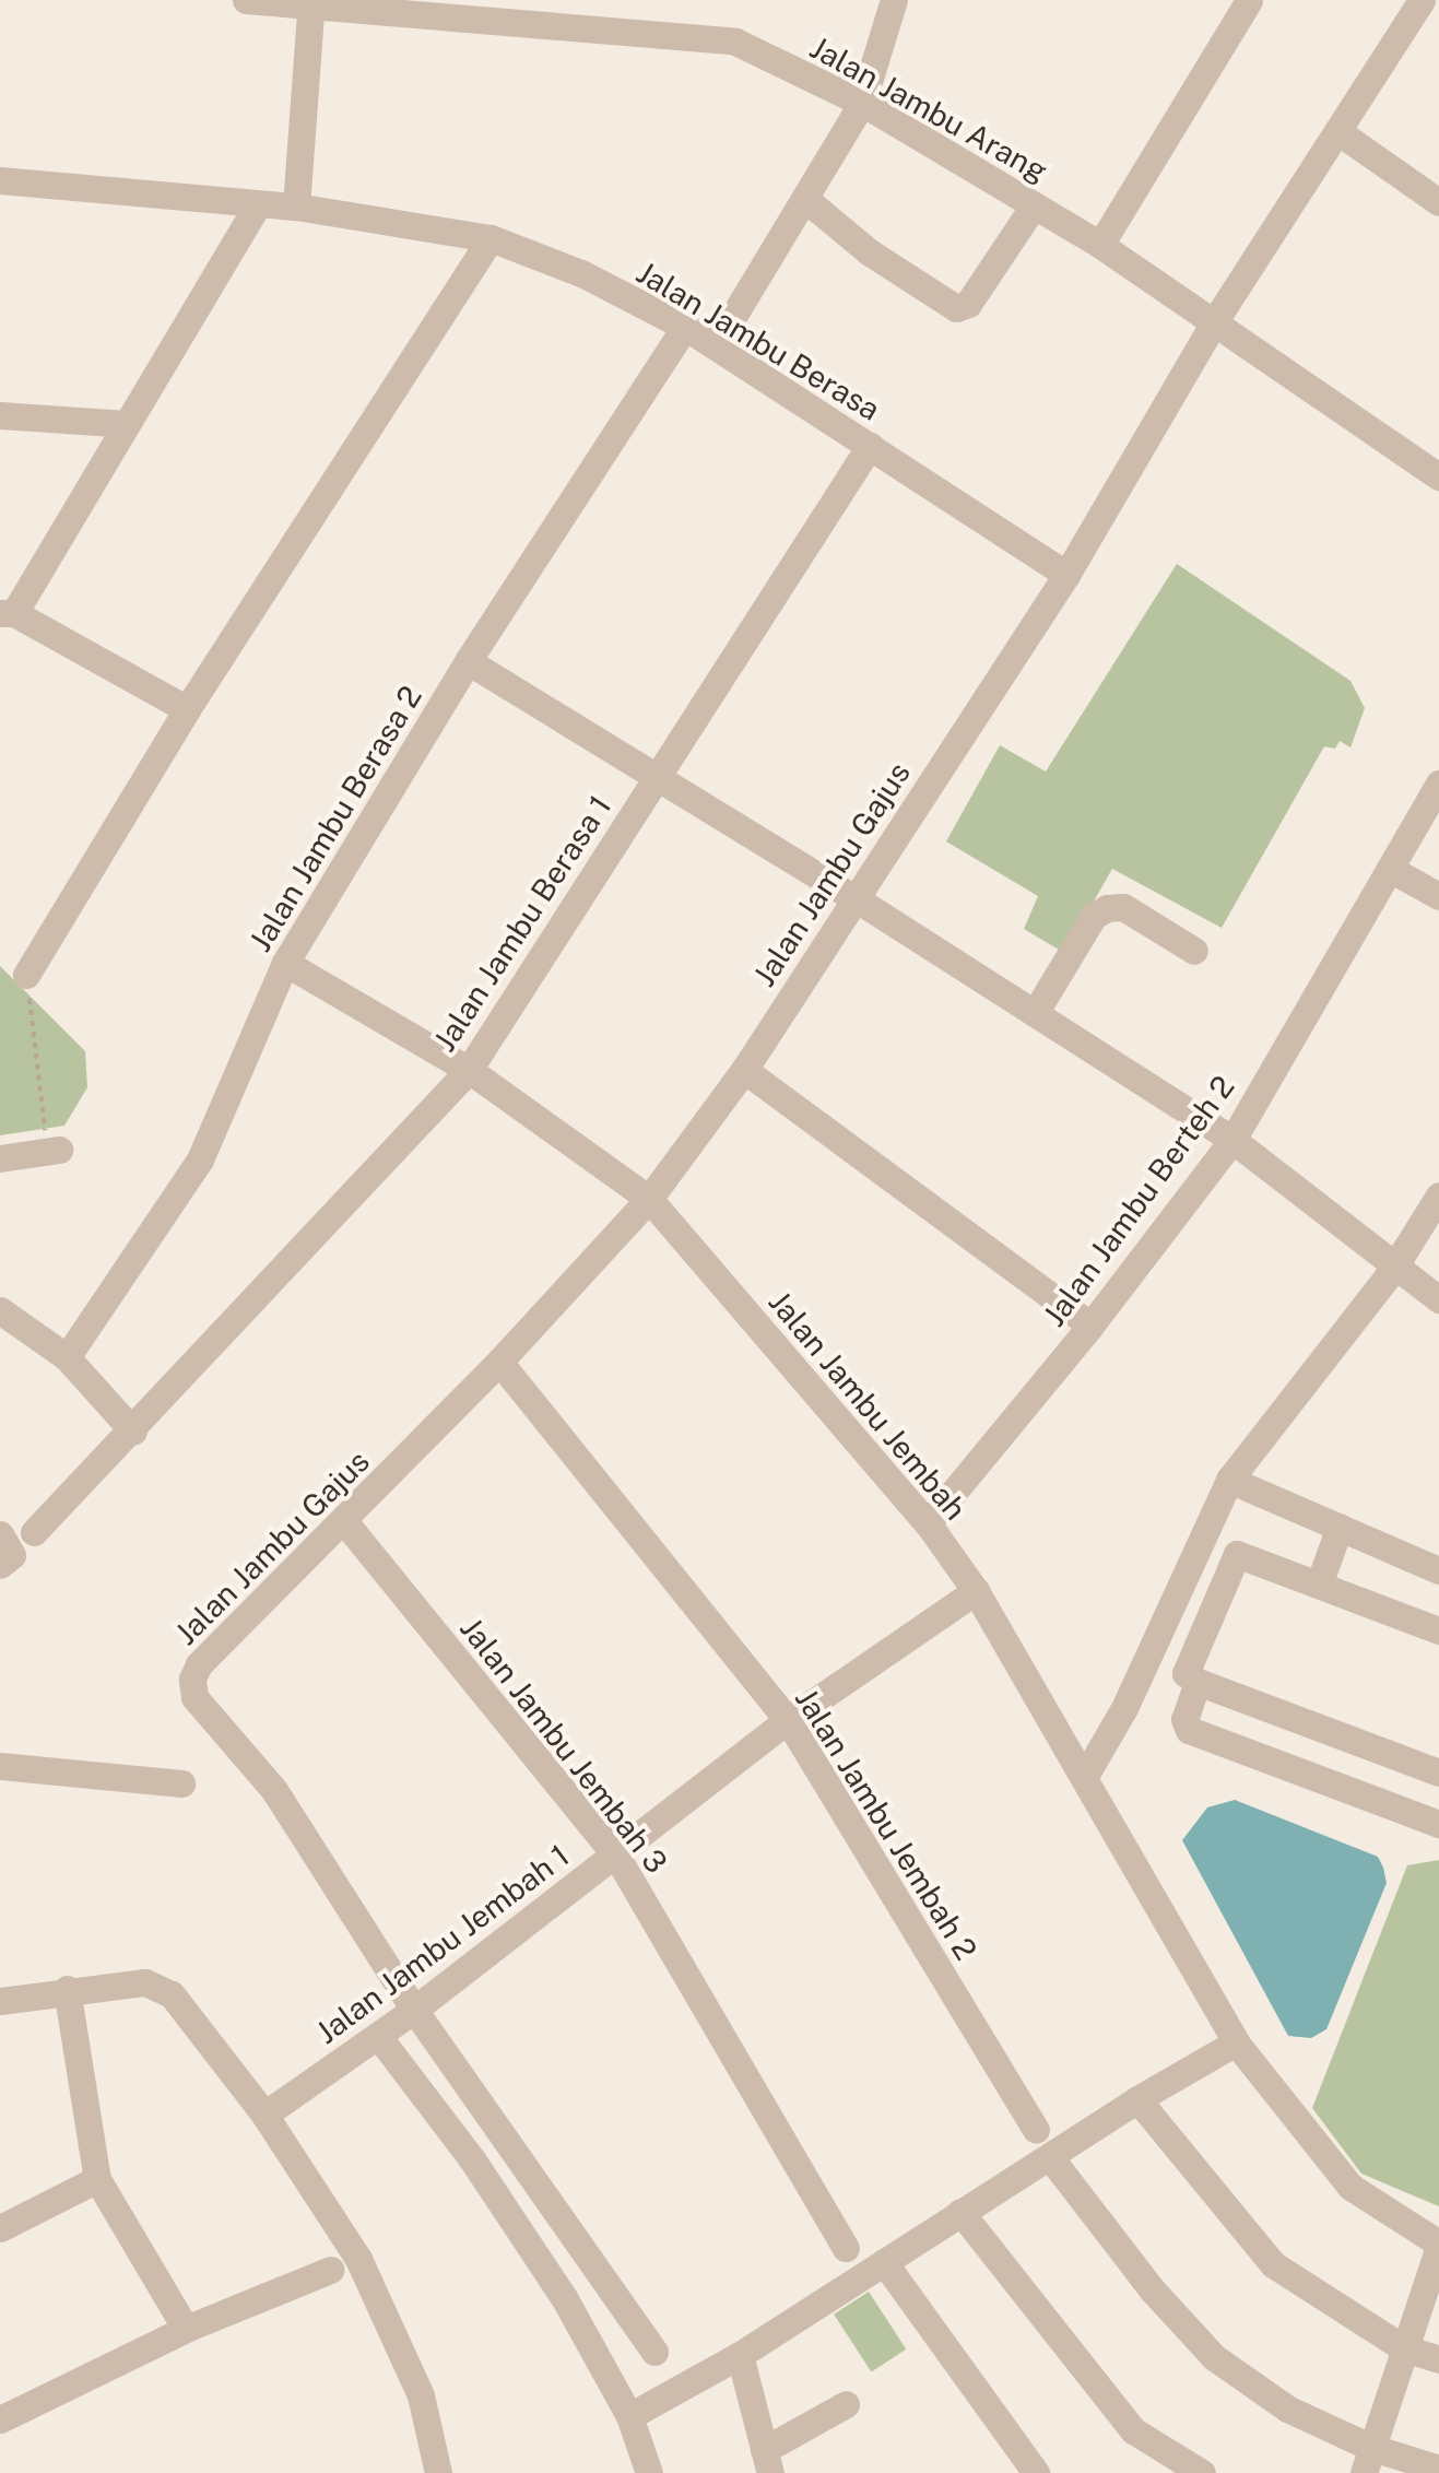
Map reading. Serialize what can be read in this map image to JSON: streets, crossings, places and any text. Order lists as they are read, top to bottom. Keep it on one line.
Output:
{"streets":{"street":["Jalan Jambu Arang","Jalan Jambu Berasa","Jalan Jambu Berasa 2","Jalan Jambu Gajus","Jalan Jambu Berasa 1","Jalan Jambu Berteh 2","Jalan Jambu Jembah","Jalan Jambu Jembah 3","Jalan Jambu Jembah 2","Jalan Jambu Jembah 1"]},"crossings":[["Jalan Jambu Arang","Jalan Jambu Gajus"],["Jalan Jambu Berasa","Jalan Jambu Berasa 2"],["Jalan Jambu Berasa","Jalan Jambu Gajus"],["Jalan Jambu Berasa","Jalan Jambu Berasa 1"],["Jalan Jambu Berasa 2","Jalan Jambu Jembah"],["Jalan Jambu Gajus","Jalan Jambu Jembah"],["Jalan Jambu Gajus","Jalan Jambu Jembah 3"],["Jalan Jambu Gajus","Jalan Jambu Jembah 2"],["Jalan Jambu Gajus","Jalan Jambu Jembah 1"],["Jalan Jambu Berasa 1","Jalan Jambu Jembah"],["Jalan Jambu Berteh 2","Jalan Jambu Jembah"],["Jalan Jambu Jembah","Jalan Jambu Jembah 1"],["Jalan Jambu Jembah 3","Jalan Jambu Jembah 1"],["Jalan Jambu Jembah 2","Jalan Jambu Jembah 1"]]}
